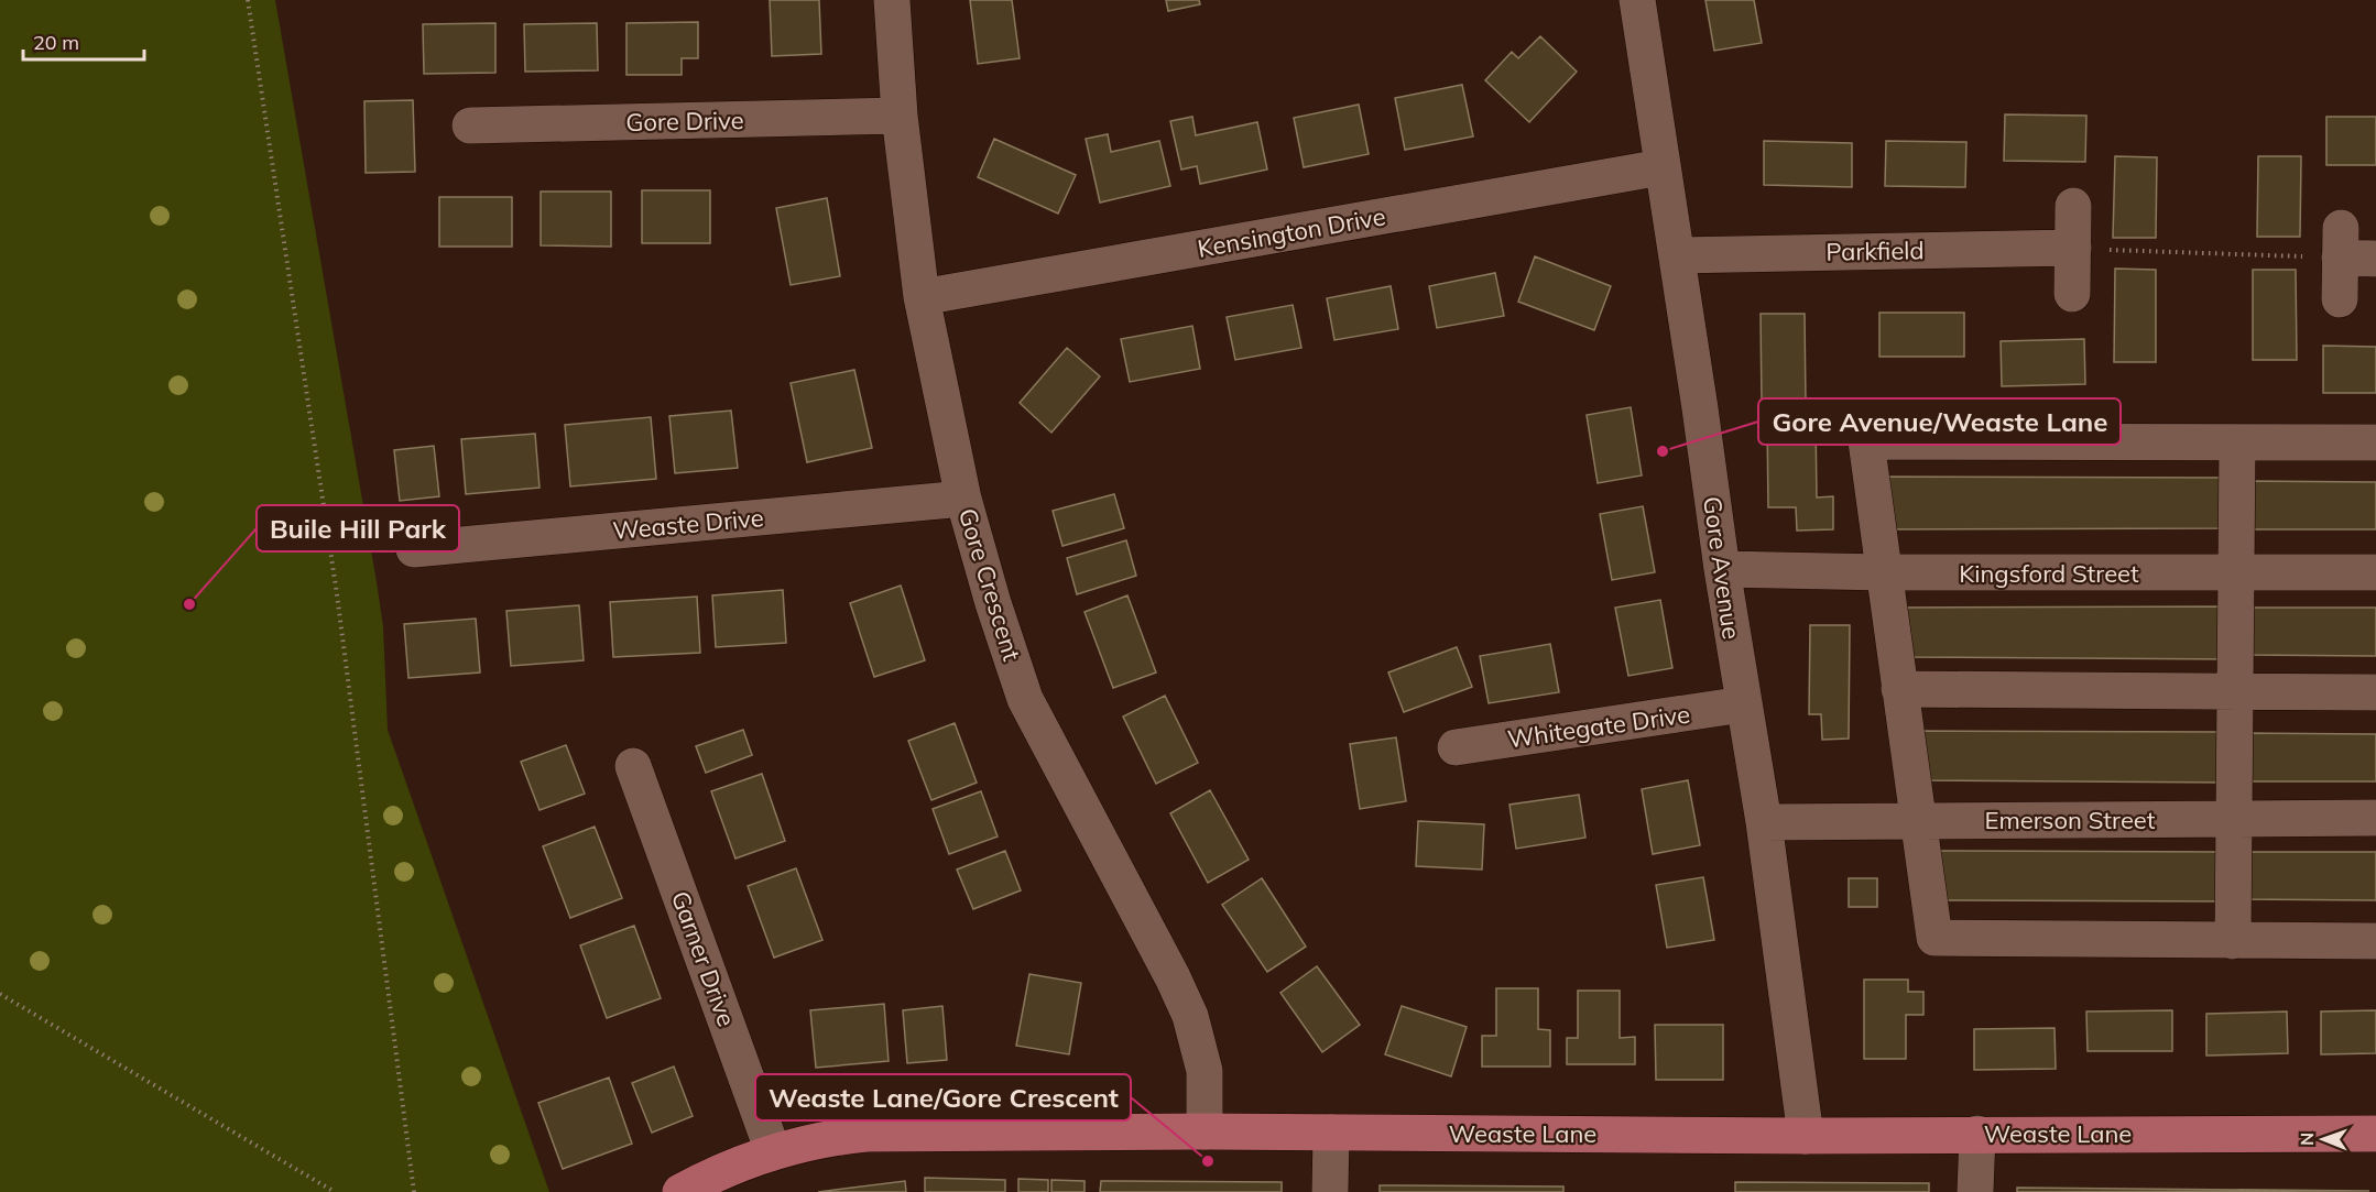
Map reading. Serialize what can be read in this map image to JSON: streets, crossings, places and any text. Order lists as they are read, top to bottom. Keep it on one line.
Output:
{"streets":{"main road":["Weaste Lane"],"street":["Gore Drive","Kensington Drive","Parkfield","Weaste Drive","Gore Avenue","Kingsford Street","Gore Crescent","Whitegate Drive","Emerson Street","Garner Drive"]},"crossings":[["Gore Drive","Gore Crescent"],["Kensington Drive","Gore Avenue"],["Kensington Drive","Gore Crescent"],["Parkfield","Gore Avenue"],["Weaste Drive","Gore Crescent"],["Gore Avenue","Kingsford Street"],["Gore Avenue","Whitegate Drive"],["Gore Avenue","Emerson Street"],["Gore Avenue","Weaste Lane"],["Gore Crescent","Weaste Lane"],["Garner Drive","Weaste Lane"]],"places":["Gore Avenue/Weaste Lane","Buile Hill Park","Weaste Lane/Gore Crescent"],"scale_bar":"20 m","north":"left"}
